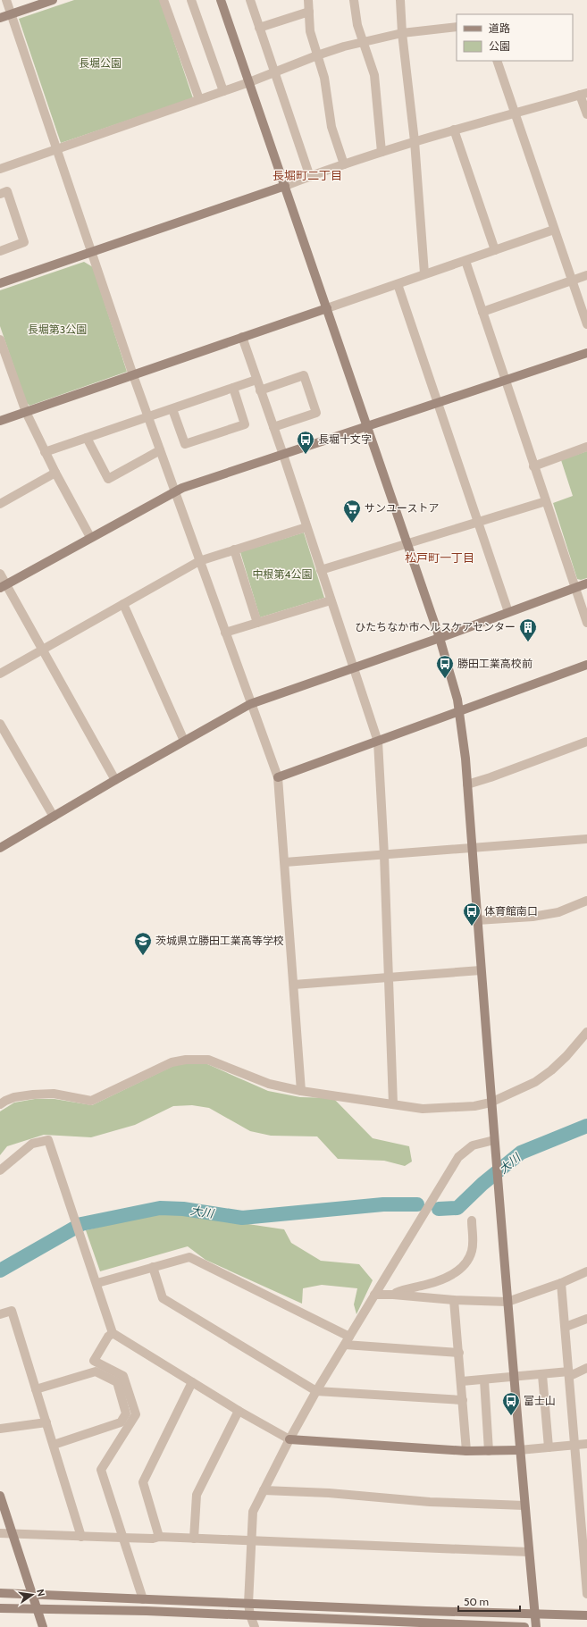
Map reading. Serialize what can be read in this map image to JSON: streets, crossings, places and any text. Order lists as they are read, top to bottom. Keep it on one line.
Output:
{"districts":["長堀町二丁目","松戸町一丁目"],"water":["大川"],"parks":["長堀公園","長堀第3公園","中根第4公園"],"places":{"bus stop":["長堀十文字","勝田工業高校前","体育館南口","富士山"],"supermarket":["サンユーストア"],"building":["ひたちなか市ヘルスケアセンター"],"school or university":["茨城県立勝田工業高等学校"]},"legend":["道路","公園"],"scale_bar":"50 m","north":"right"}
